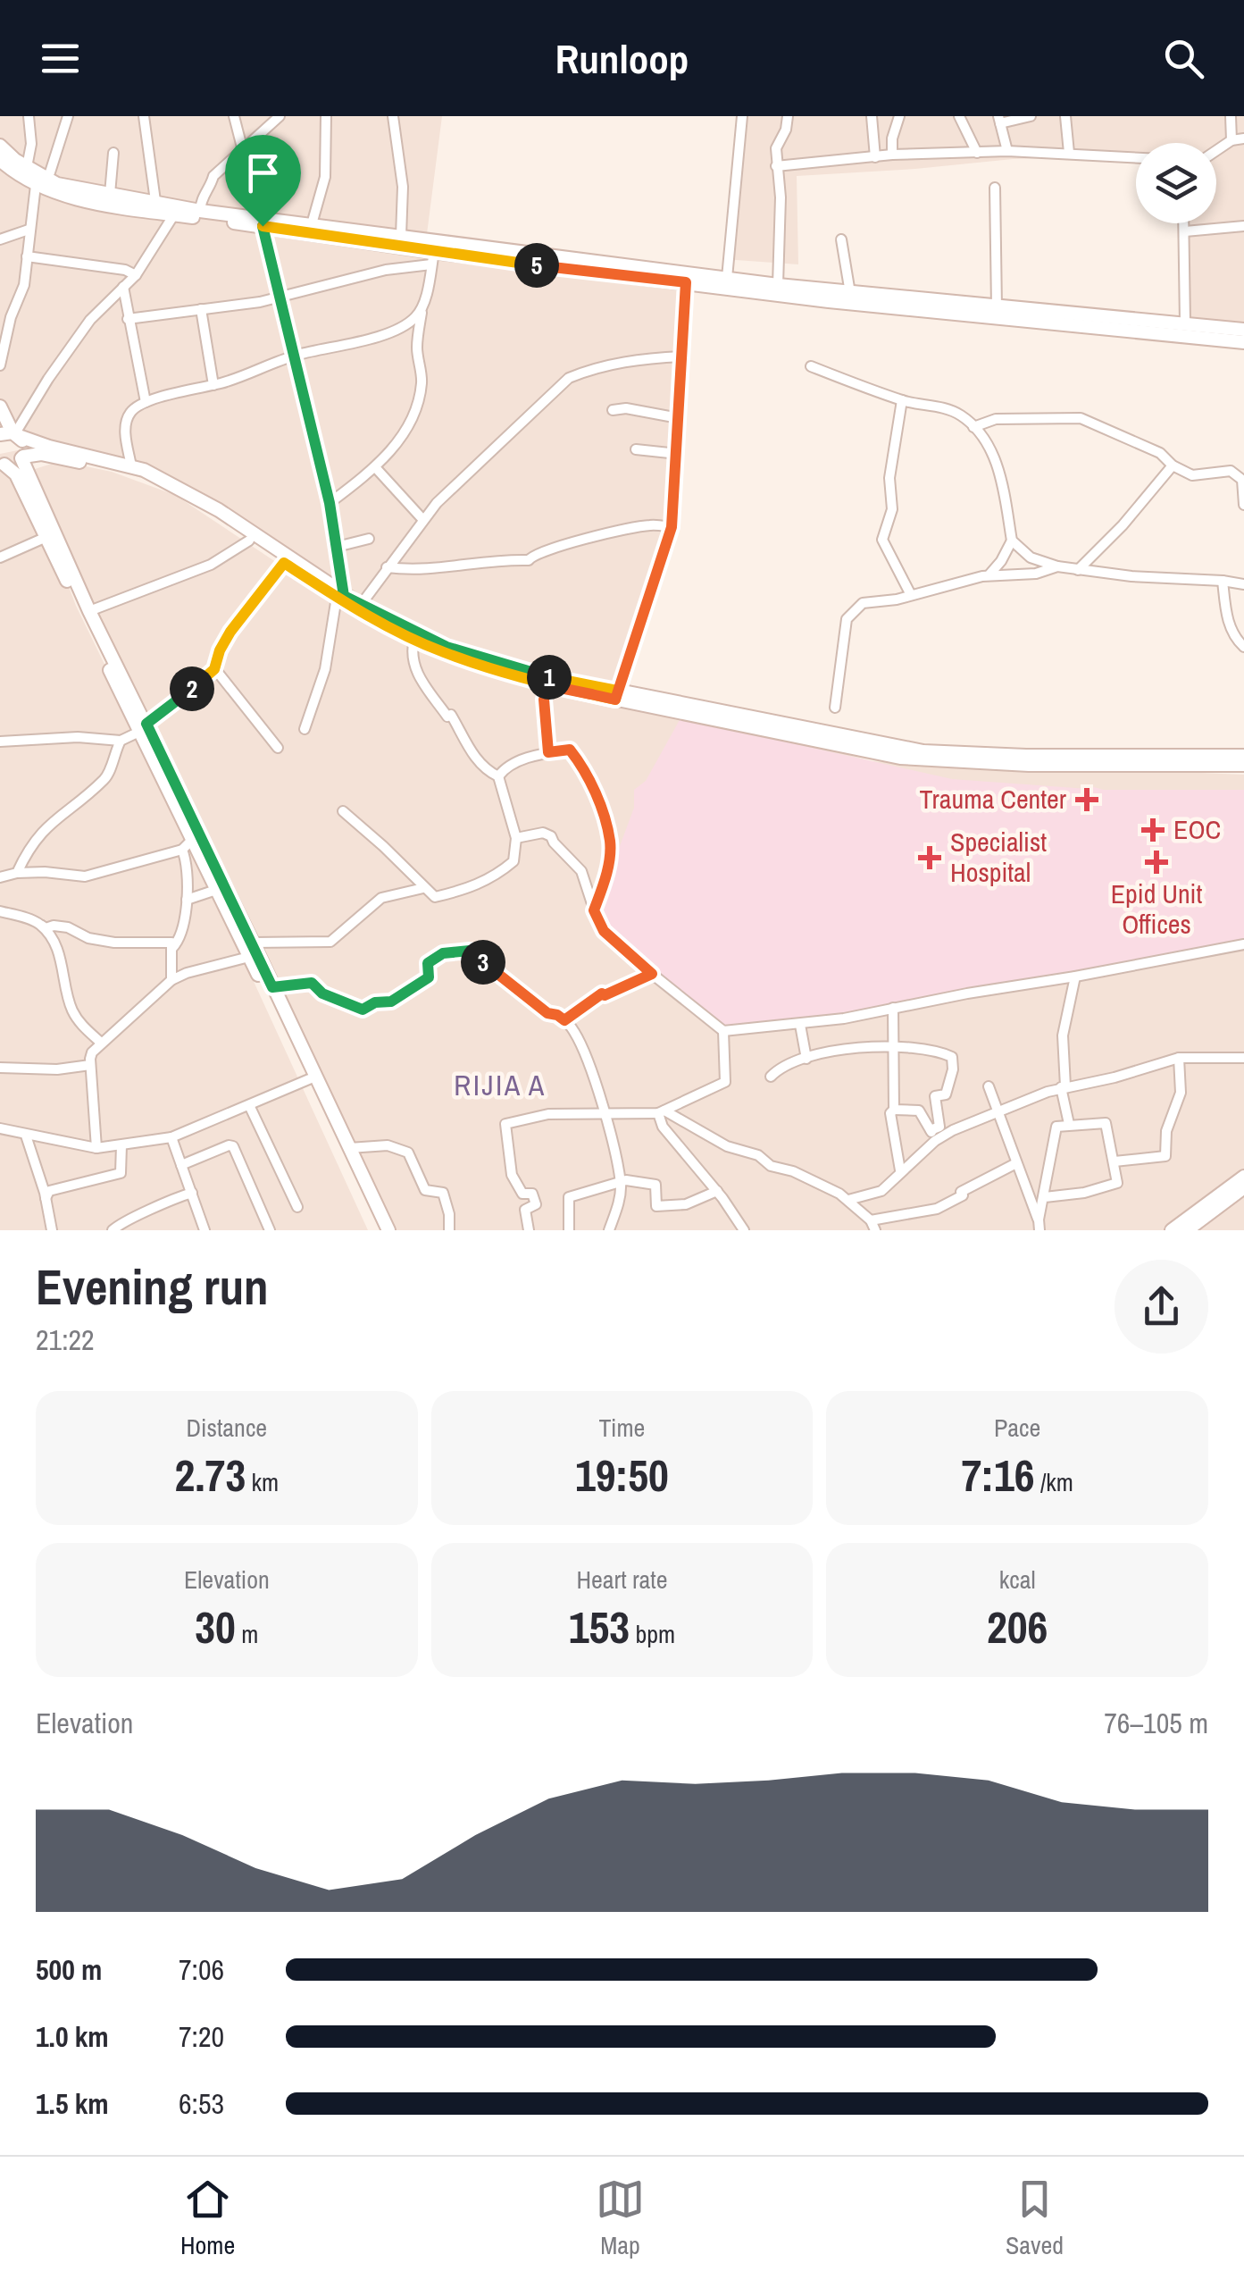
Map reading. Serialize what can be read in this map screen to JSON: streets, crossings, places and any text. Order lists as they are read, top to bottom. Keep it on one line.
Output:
{"districts":["RIJIA A"],"places":{"health":["Trauma Center","EOC","Specialist Hospital","Epid Unit Offices"]},"page":{"header":"Runloop","pins":["5","1","2","3"],"heading":["Evening run","21:22"],"stats":[["Distance","2.73 km"],["Time","19:50"],["Pace","7:16 /km"],["Elevation","30 m"],["Heart rate","153 bpm"],["kcal","206"]],"chart":["Elevation","76–105 m"],"list":[{"name":"500 m","note":"7:06"},{"name":"1.0 km","note":"7:20"},{"name":"1.5 km","note":"6:53"}],"tabs":["Home","Map","Saved"]}}
